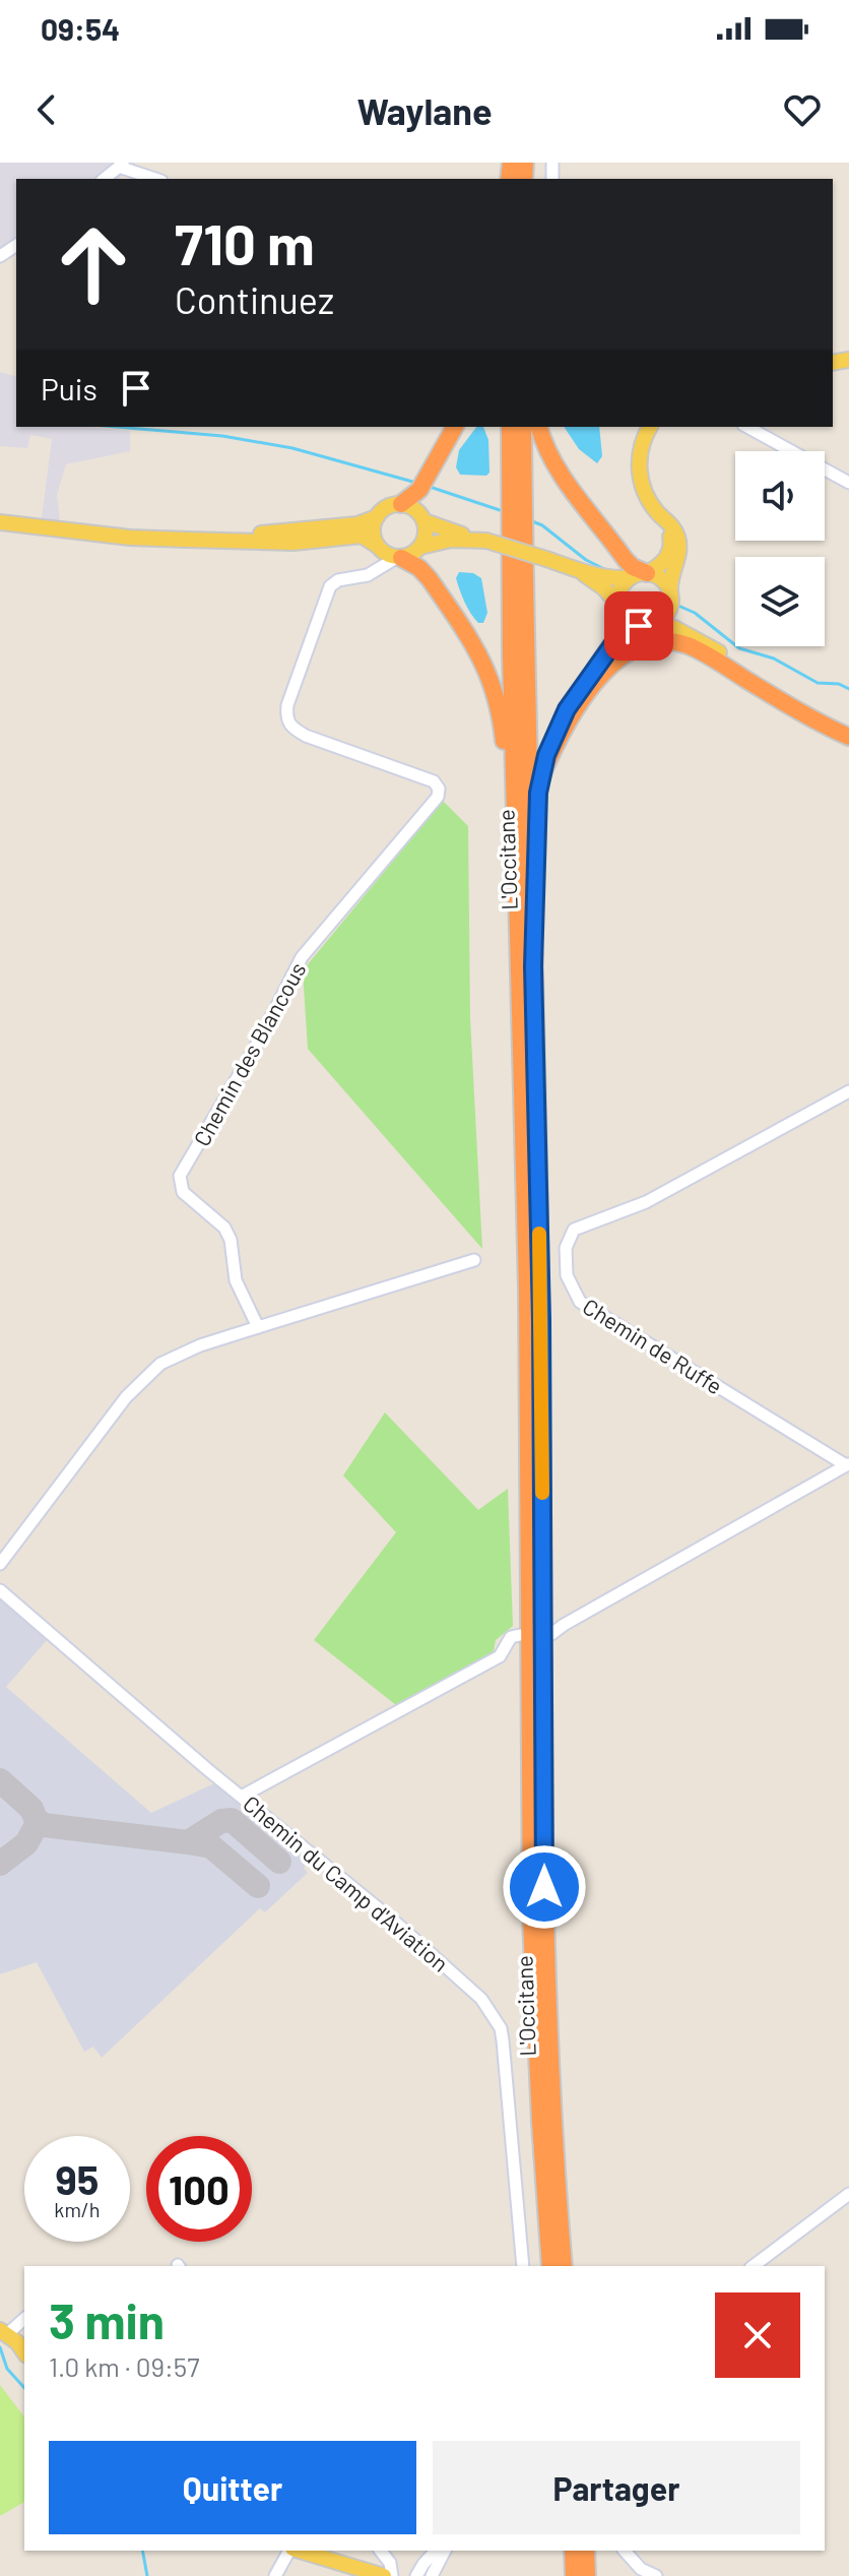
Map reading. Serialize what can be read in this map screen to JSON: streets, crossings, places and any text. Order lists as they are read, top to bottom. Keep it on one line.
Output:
{"streets":{"highway":["L'Occitane"],"street":["Chemin des Blancous","Chemin de Ruffe","Chemin du Camp d'Aviation"]},"page":{"status":"09:54","header":"Waylane","turn":["710 m","Continuez"],"then":"Puis","speed":"95 km/h","limit":"100","heading":["3 min","1.0 km · 09:57"],"buttons":["Quitter","Partager"]}}
